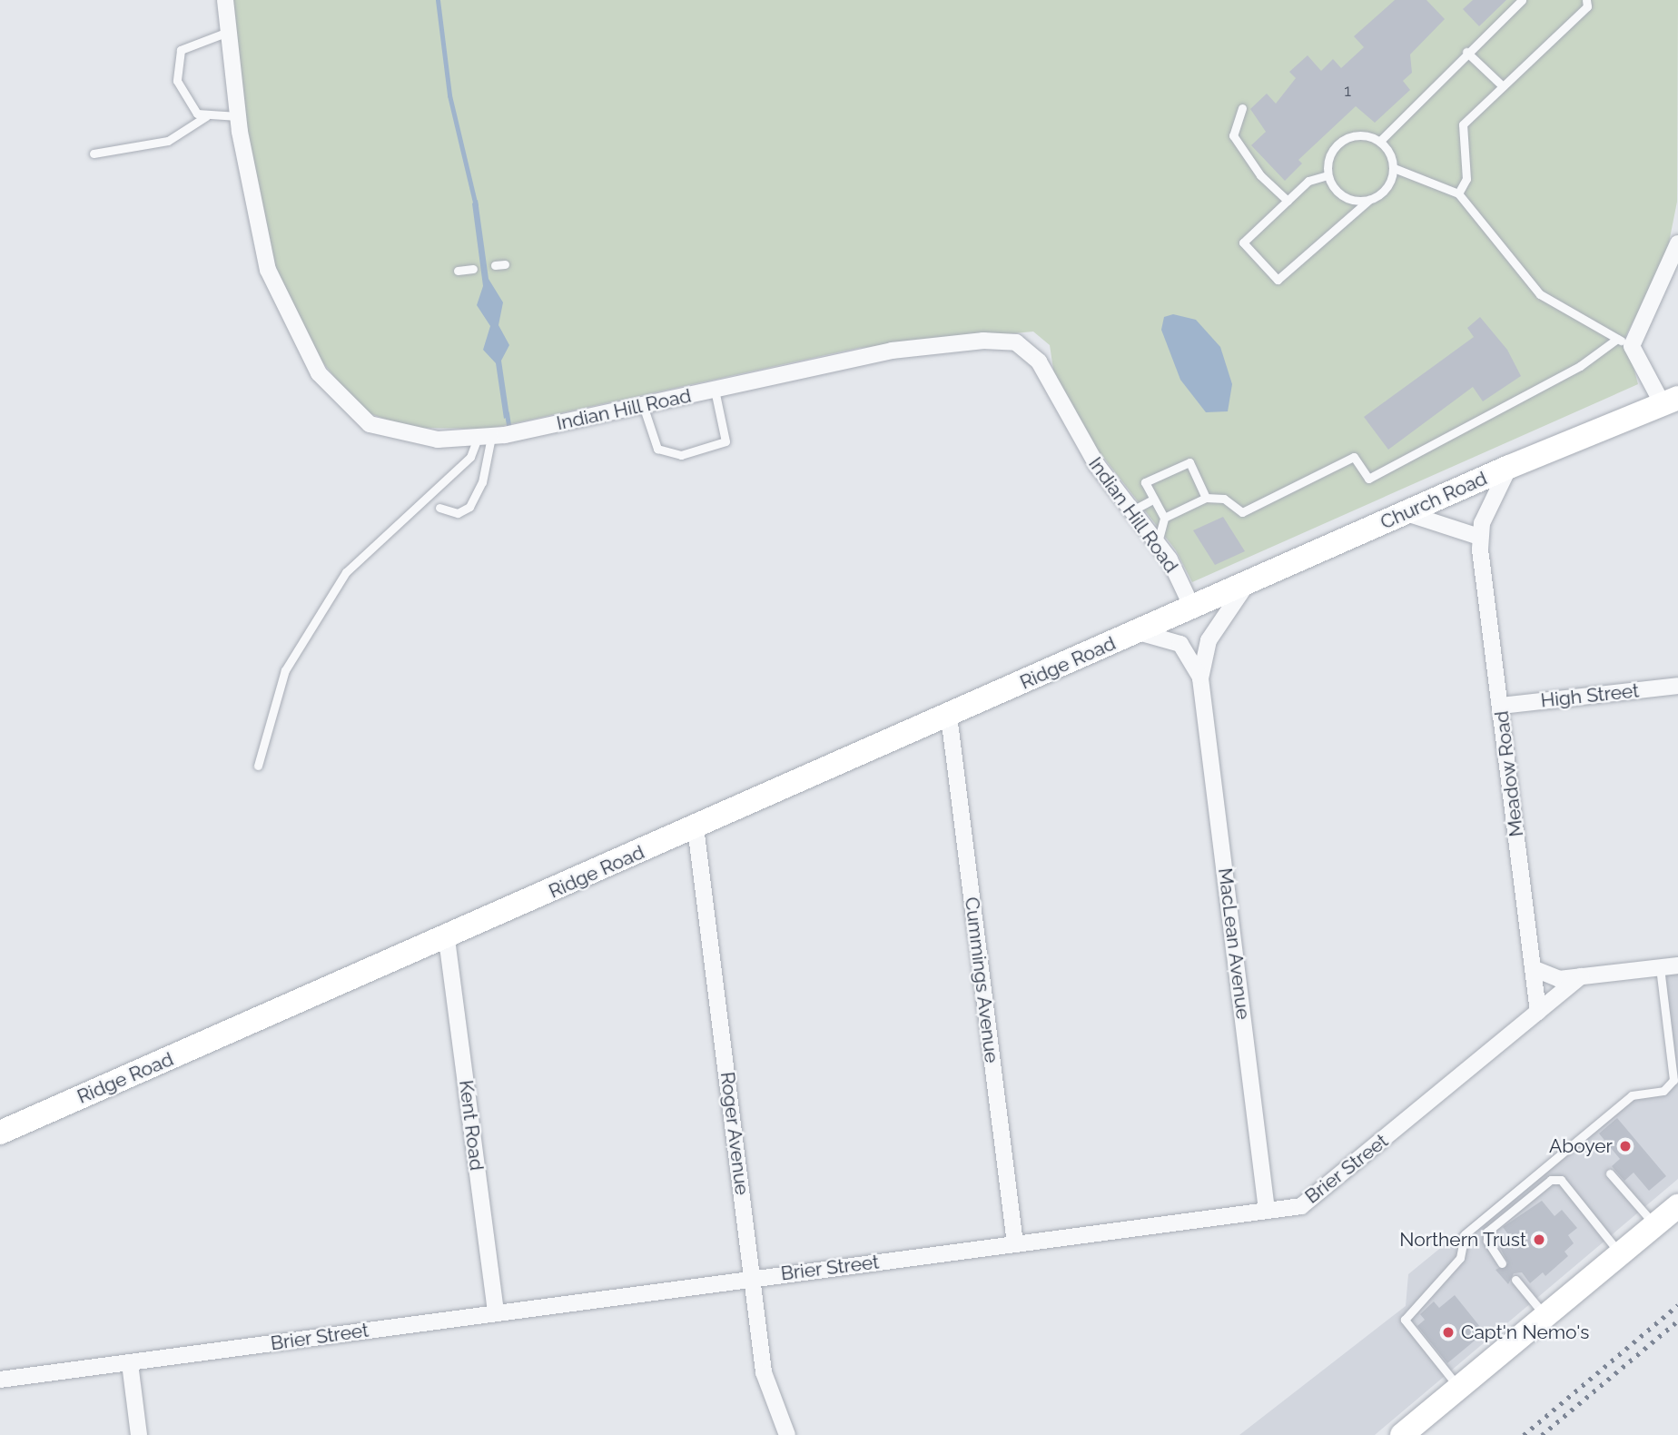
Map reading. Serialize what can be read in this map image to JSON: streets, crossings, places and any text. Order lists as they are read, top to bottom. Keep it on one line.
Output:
{"streets":{"street":["Indian Hill Road","Church Road","Ridge Road","High Street","Meadow Road","MacLean Avenue","Cummings Avenue","Kent Road","Roger Avenue","Brier Street"]},"crossings":[["Indian Hill Road","Church Road"],["Indian Hill Road","Ridge Road"],["Church Road","Ridge Road"],["Church Road","MacLean Avenue"],["Ridge Road","MacLean Avenue"],["Ridge Road","Cummings Avenue"],["Ridge Road","Kent Road"],["Ridge Road","Roger Avenue"],["High Street","Meadow Road"],["Meadow Road","Brier Street"],["MacLean Avenue","Brier Street"],["Cummings Avenue","Brier Street"],["Kent Road","Brier Street"],["Roger Avenue","Brier Street"]],"places":["Aboyer","Northern Trust","Capt'n Nemo's"],"house_numbers":["1"]}
